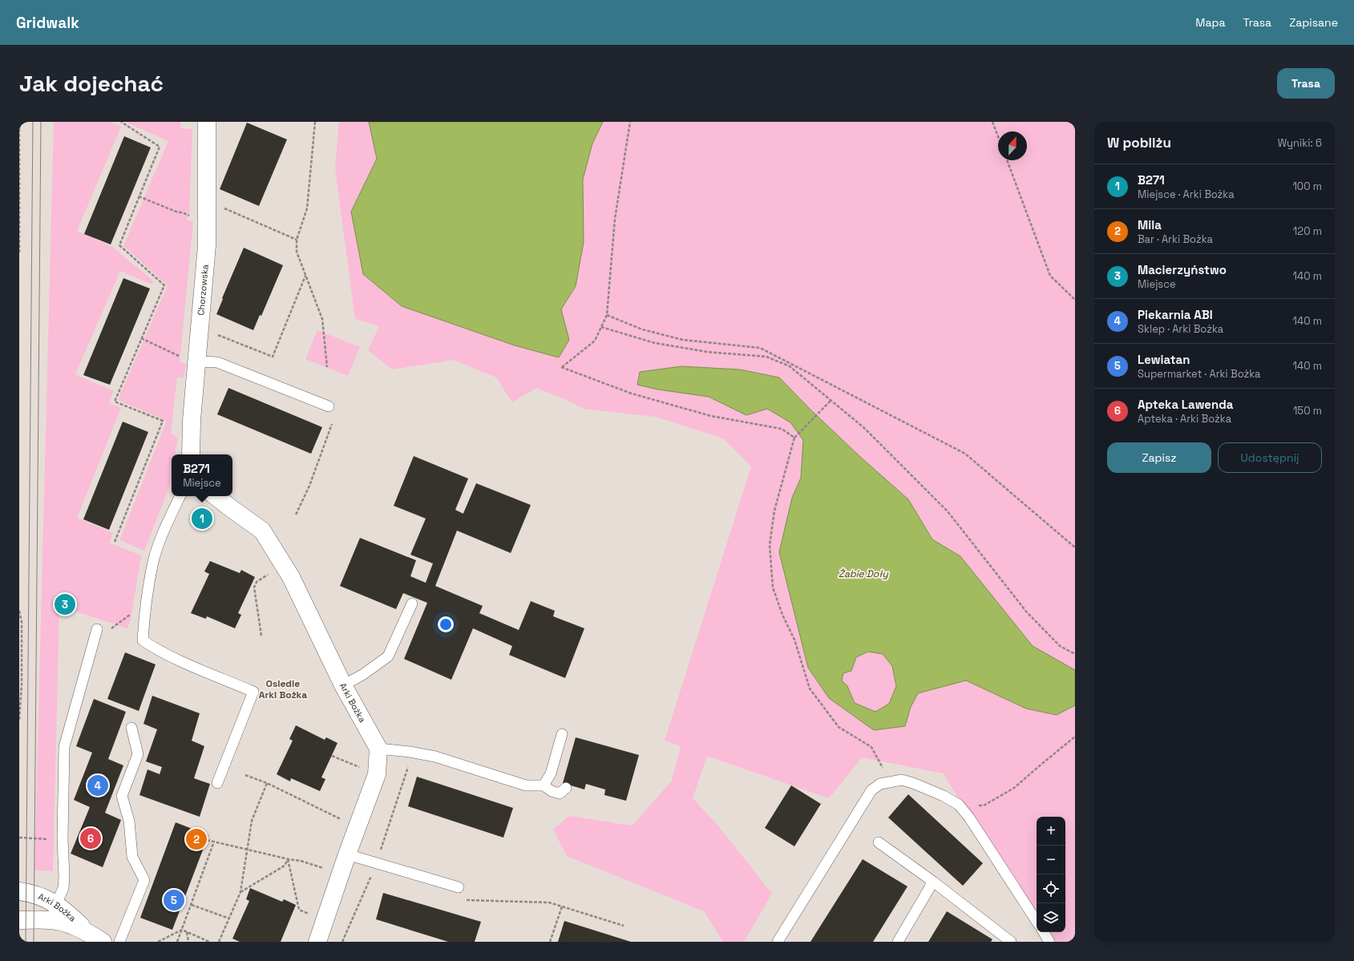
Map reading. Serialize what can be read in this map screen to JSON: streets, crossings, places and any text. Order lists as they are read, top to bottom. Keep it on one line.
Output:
{"streets":{"street":["Chorzowska","Arki Bożka"]},"districts":["Osiedle Arki Bożka"],"water":["Żabie Doły"],"north":"top","page":{"header":"Gridwalk","nav":["Mapa","Trasa","Zapisane"],"buttons":["Trasa",["Zapisz","Udostępnij"]],"title":"Jak dojechać","heading":["W pobliżu","Wyniki: 6"],"list":[{"mark":"1","name":"B271","note":"Miejsce · Arki Bożka","value":"100 m"},{"mark":"2","name":"Mila","note":"Bar · Arki Bożka","value":"120 m"},{"mark":"3","name":"Macierzyństwo","note":"Miejsce","value":"140 m"},{"mark":"4","name":"Piekarnia ABI","note":"Sklep · Arki Bożka","value":"140 m"},{"mark":"5","name":"Lewiatan","note":"Supermarket · Arki Bożka","value":"140 m"},{"mark":"6","name":"Apteka Lawenda","note":"Apteka · Arki Bożka","value":"150 m"}],"popup":["B271","Miejsce"],"pins":["1","3","4","6","2","5"],"map_buttons":["+","−"]}}
